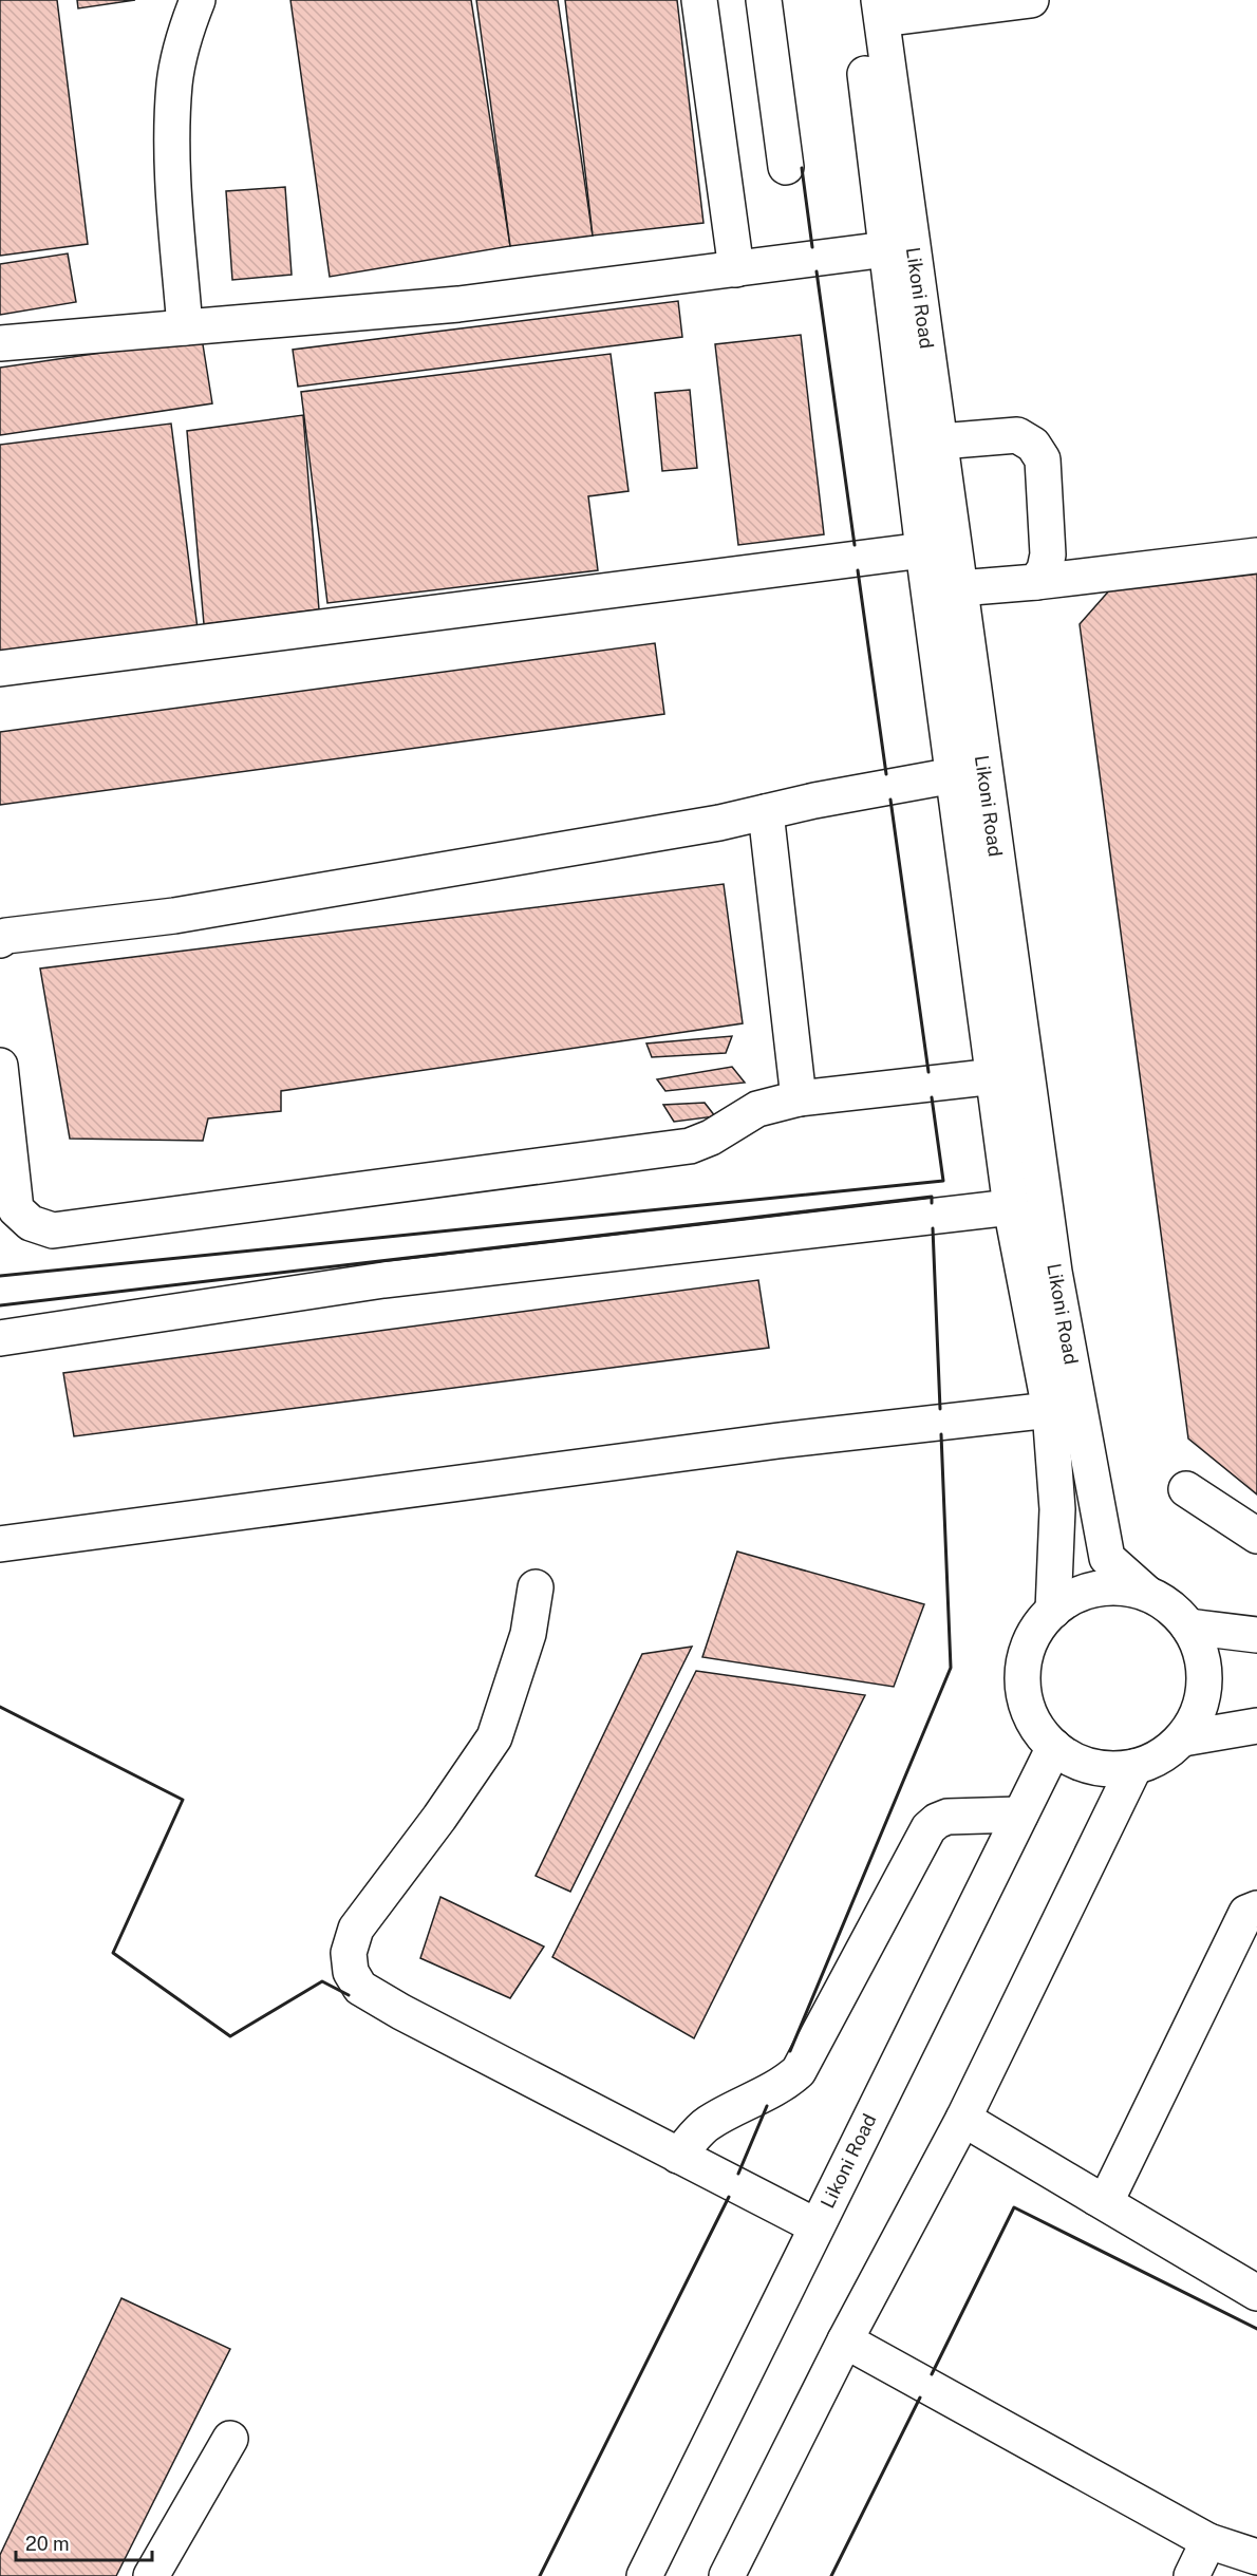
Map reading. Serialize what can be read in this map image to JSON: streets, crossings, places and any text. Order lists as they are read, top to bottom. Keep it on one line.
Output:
{"streets":{"street":["Likoni Road"]},"scale_bar":"20 m"}
